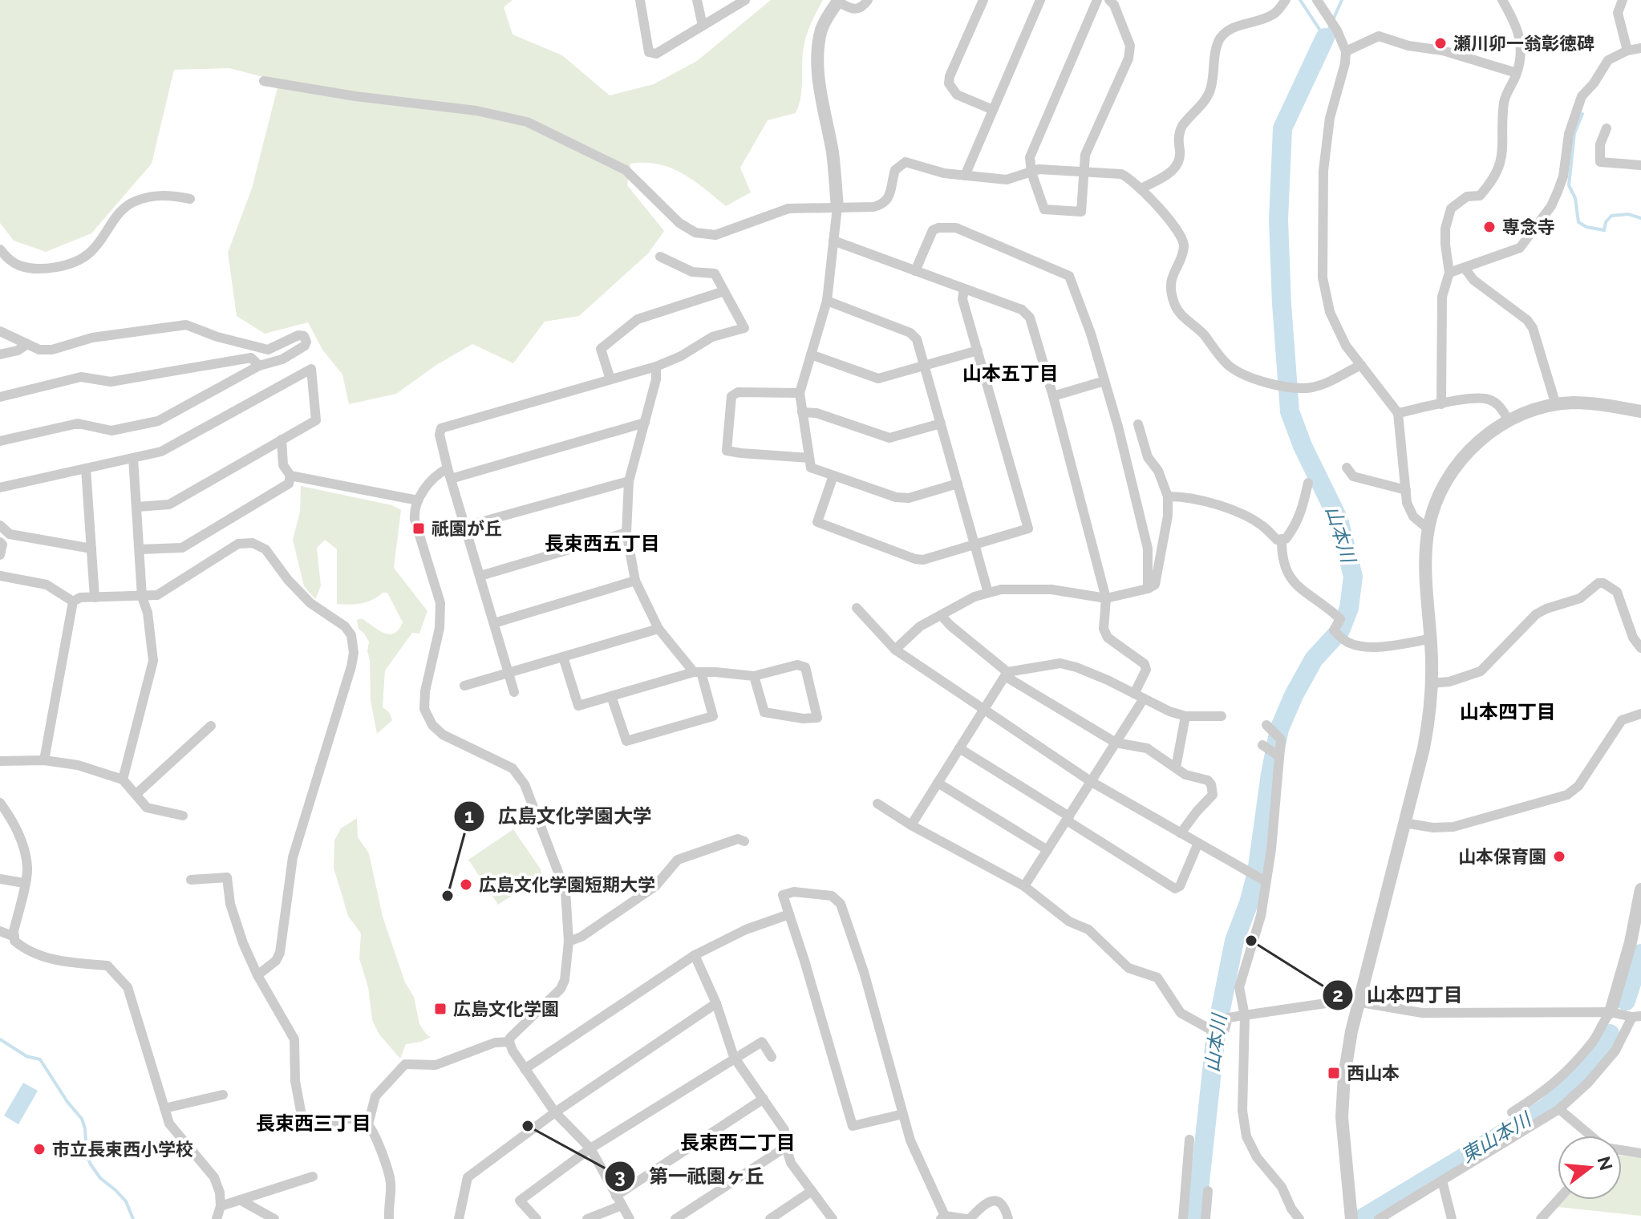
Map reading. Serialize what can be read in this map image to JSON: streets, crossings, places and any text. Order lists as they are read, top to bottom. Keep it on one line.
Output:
{"districts":["山本五丁目","長束西五丁目","山本四丁目","長束西三丁目","長束西二丁目"],"water":["山本川","東山本川"],"places":{"other":["瀬川卯一翁彰徳碑","専念寺","山本保育園","広島文化学園短期大学","広島文化学園大学","山本四丁目","第一祇園ヶ丘","市立長束西小学校"],"transit":["祇園が丘","広島文化学園","西山本"]},"north":"right"}
